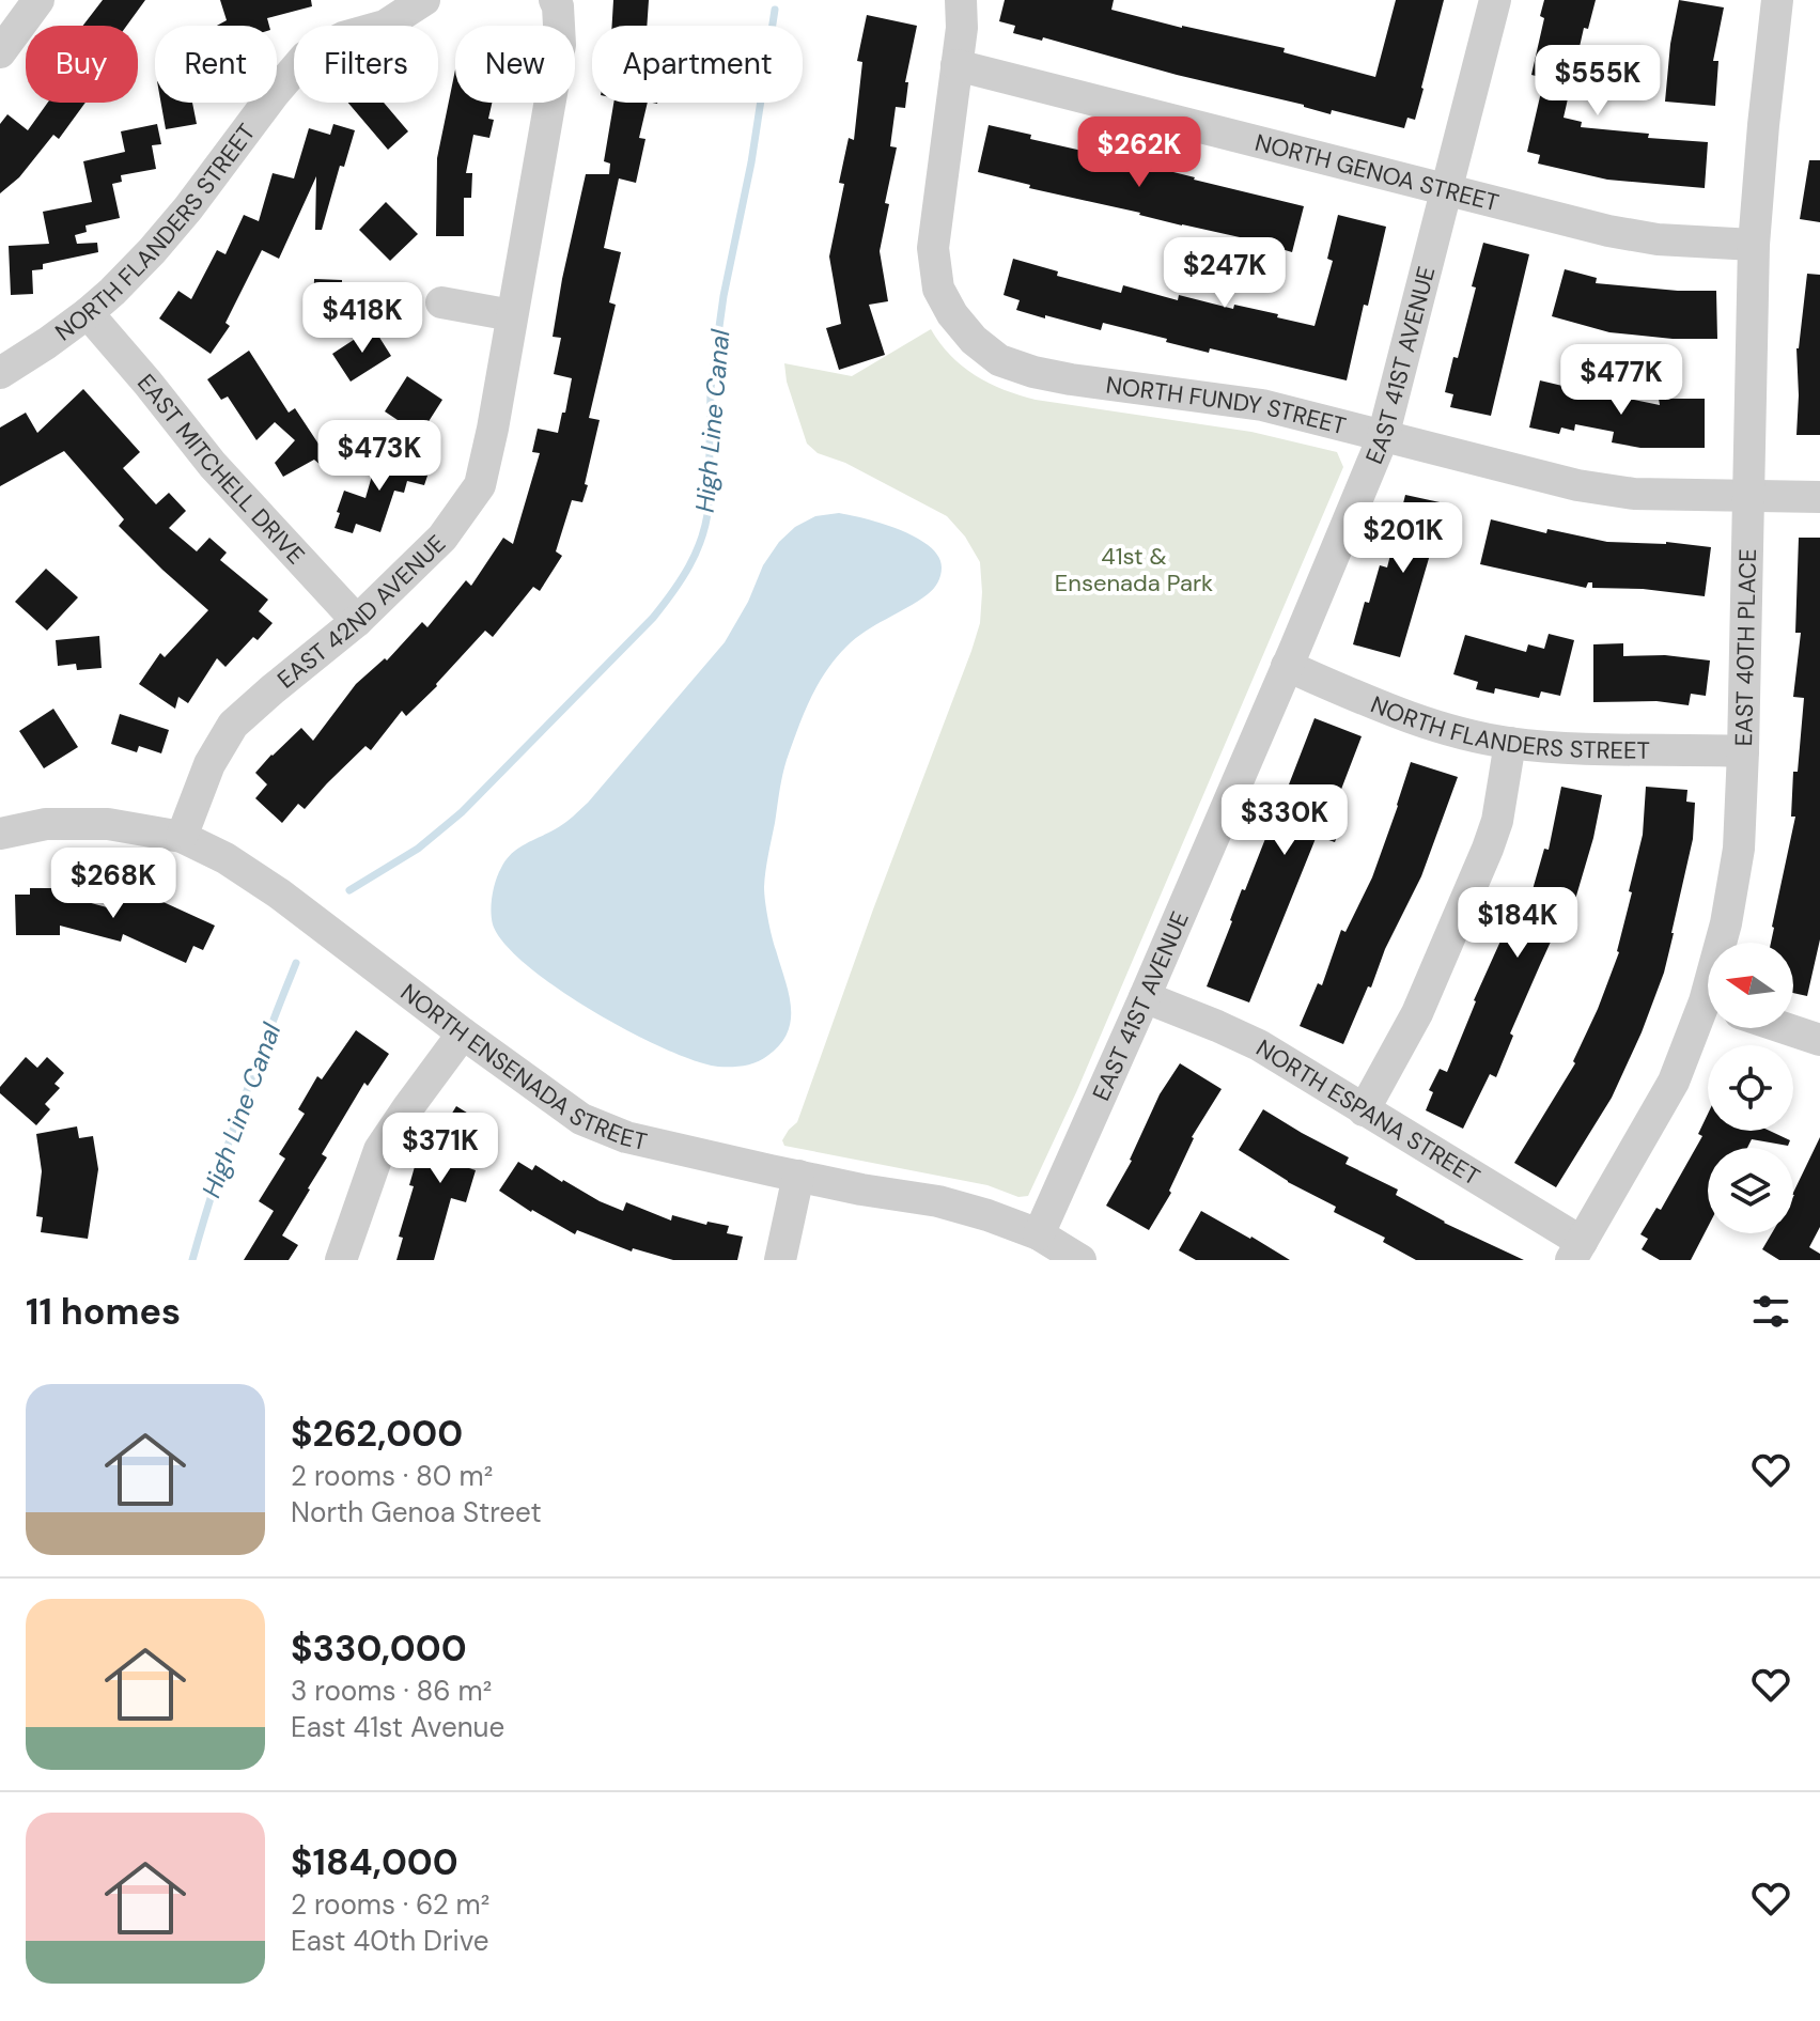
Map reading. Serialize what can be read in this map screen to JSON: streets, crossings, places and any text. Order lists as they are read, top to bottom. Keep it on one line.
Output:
{"streets":{"street":["NORTH GENOA STREET","NORTH FLANDERS STREET","EAST 41ST AVENUE","NORTH FUNDY STREET","EAST MITCHELL DRIVE","EAST 42ND AVENUE","EAST 40TH PLACE","NORTH ENSENADA STREET","NORTH ESPANA STREET"]},"crossings":[["NORTH GENOA STREET","EAST 41ST AVENUE"],["NORTH GENOA STREET","NORTH FUNDY STREET"],["NORTH GENOA STREET","EAST 40TH PLACE"],["NORTH FLANDERS STREET","EAST 41ST AVENUE"],["NORTH FLANDERS STREET","EAST MITCHELL DRIVE"],["NORTH FLANDERS STREET","EAST 40TH PLACE"],["EAST 41ST AVENUE","NORTH FUNDY STREET"],["EAST 41ST AVENUE","NORTH ENSENADA STREET"],["EAST 41ST AVENUE","NORTH ESPANA STREET"],["NORTH FUNDY STREET","EAST 40TH PLACE"],["EAST MITCHELL DRIVE","EAST 42ND AVENUE"],["EAST 42ND AVENUE","NORTH ENSENADA STREET"],["EAST 40TH PLACE","NORTH ESPANA STREET"]],"water":["High Line Canal"],"parks":["41st & Ensenada Park"],"north":"left","page":{"chip":["Buy","Rent","Filters","New","Apartment"],"price":["$555K","$262K","$247K","$418K","$477K","$473K","$201K","$330K","$268K","$184K","$371K"],"heading":"11 homes","list":[{"name":"$262,000","note":"2 rooms · 80 m² · North Genoa Street"},{"name":"$330,000","note":"3 rooms · 86 m² · East 41st Avenue"},{"name":"$184,000","note":"2 rooms · 62 m² · East 40th Drive"}]}}
